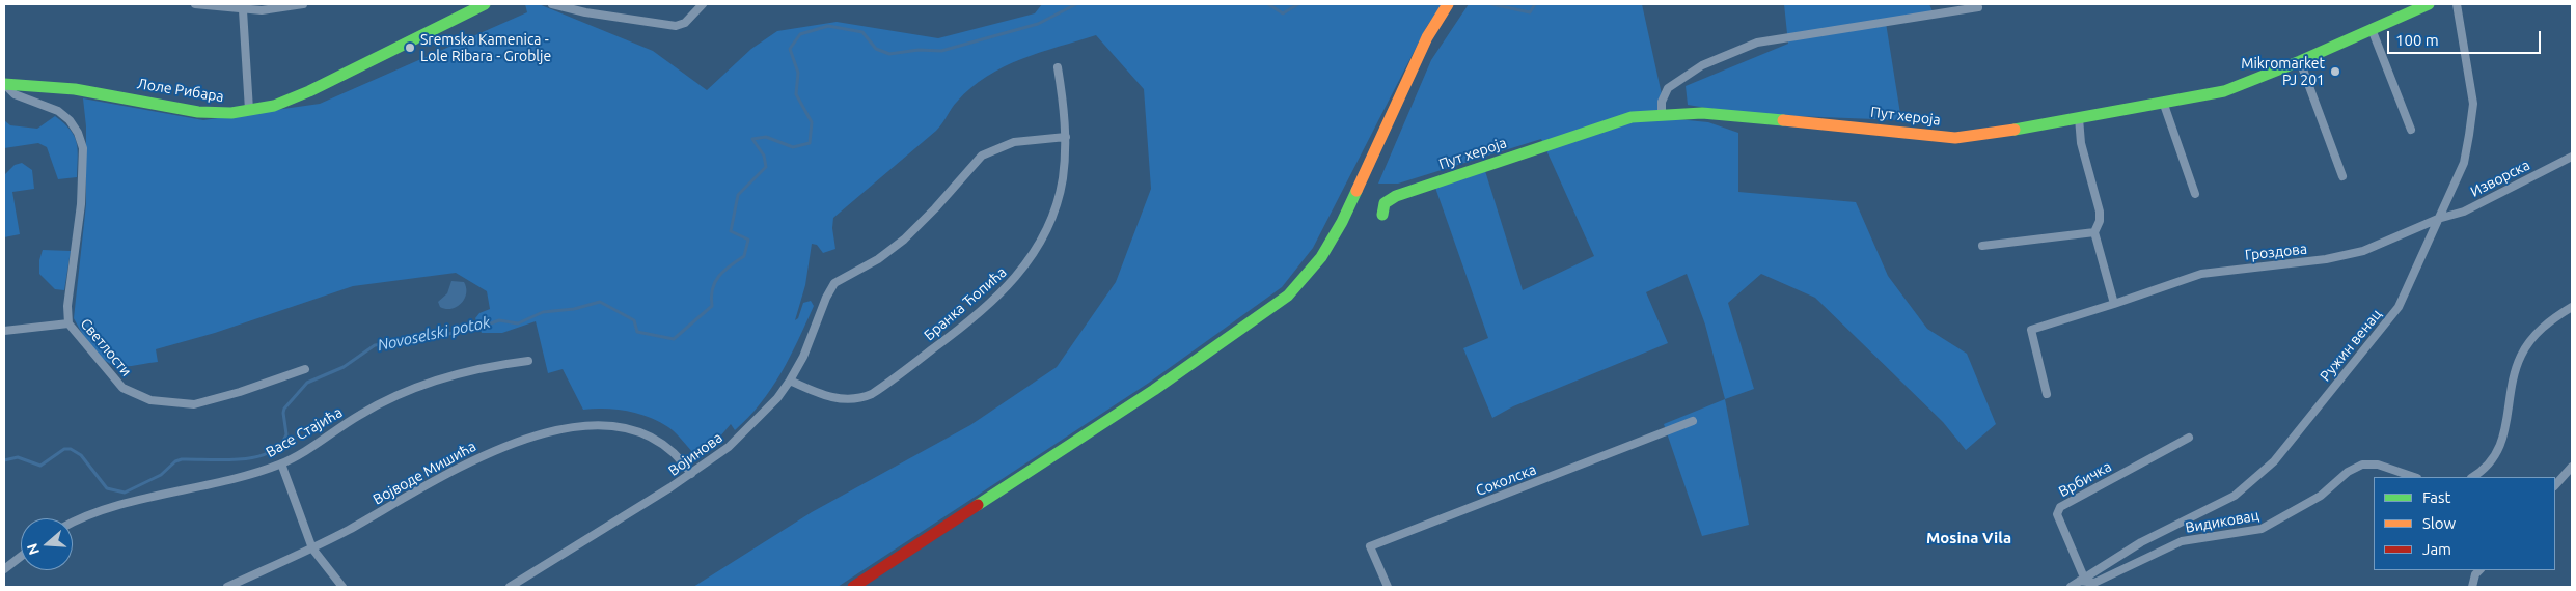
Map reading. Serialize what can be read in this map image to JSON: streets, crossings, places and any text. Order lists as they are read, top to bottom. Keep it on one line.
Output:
{"streets":{"street":["Лоле Рибара","Пут хероја","Изворска","Гроздова","Бранка Ћопића","Ружин венац","Светлости","Васе Стајића","Војинова","Војводе Мишића","Врбичка","Соколска","Видиковац"]},"crossings":[["Лоле Рибара","Светлости"],["Изворска","Гроздова"],["Изворска","Ружин венац"],["Гроздова","Ружин венац"],["Бранка Ћопића","Војинова"],["Ружин венац","Врбичка"],["Ружин венац","Видиковац"],["Војинова","Војводе Мишића"],["Врбичка","Видиковац"]],"districts":["Mosina Vila"],"water":["Novoselski potok"],"places":["Sremska Kamenica - Lole Ribara - Groblje","Mikromarket PJ 201"],"legend":["Fast","Slow","Jam"],"scale_bar":"100 m","north":"left"}
